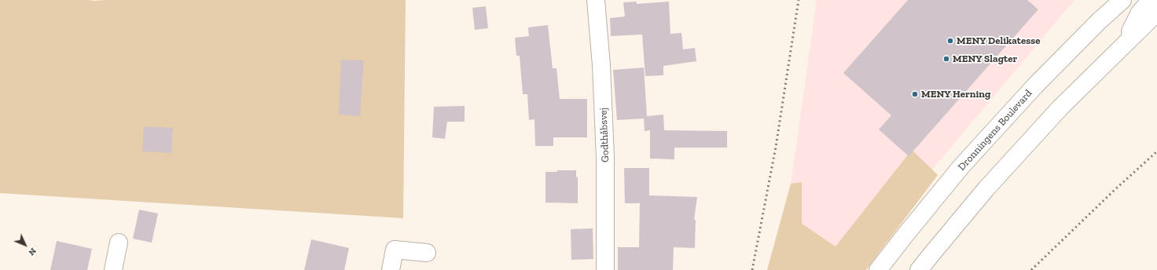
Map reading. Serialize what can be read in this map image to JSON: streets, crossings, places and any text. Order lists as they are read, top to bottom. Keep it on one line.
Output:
{"streets":{"main road":["Dronningens Boulevard","Godthåbsvej"]},"places":["MENY Delikatesse","MENY Slagter","MENY Herning"],"north":"bottom right"}
